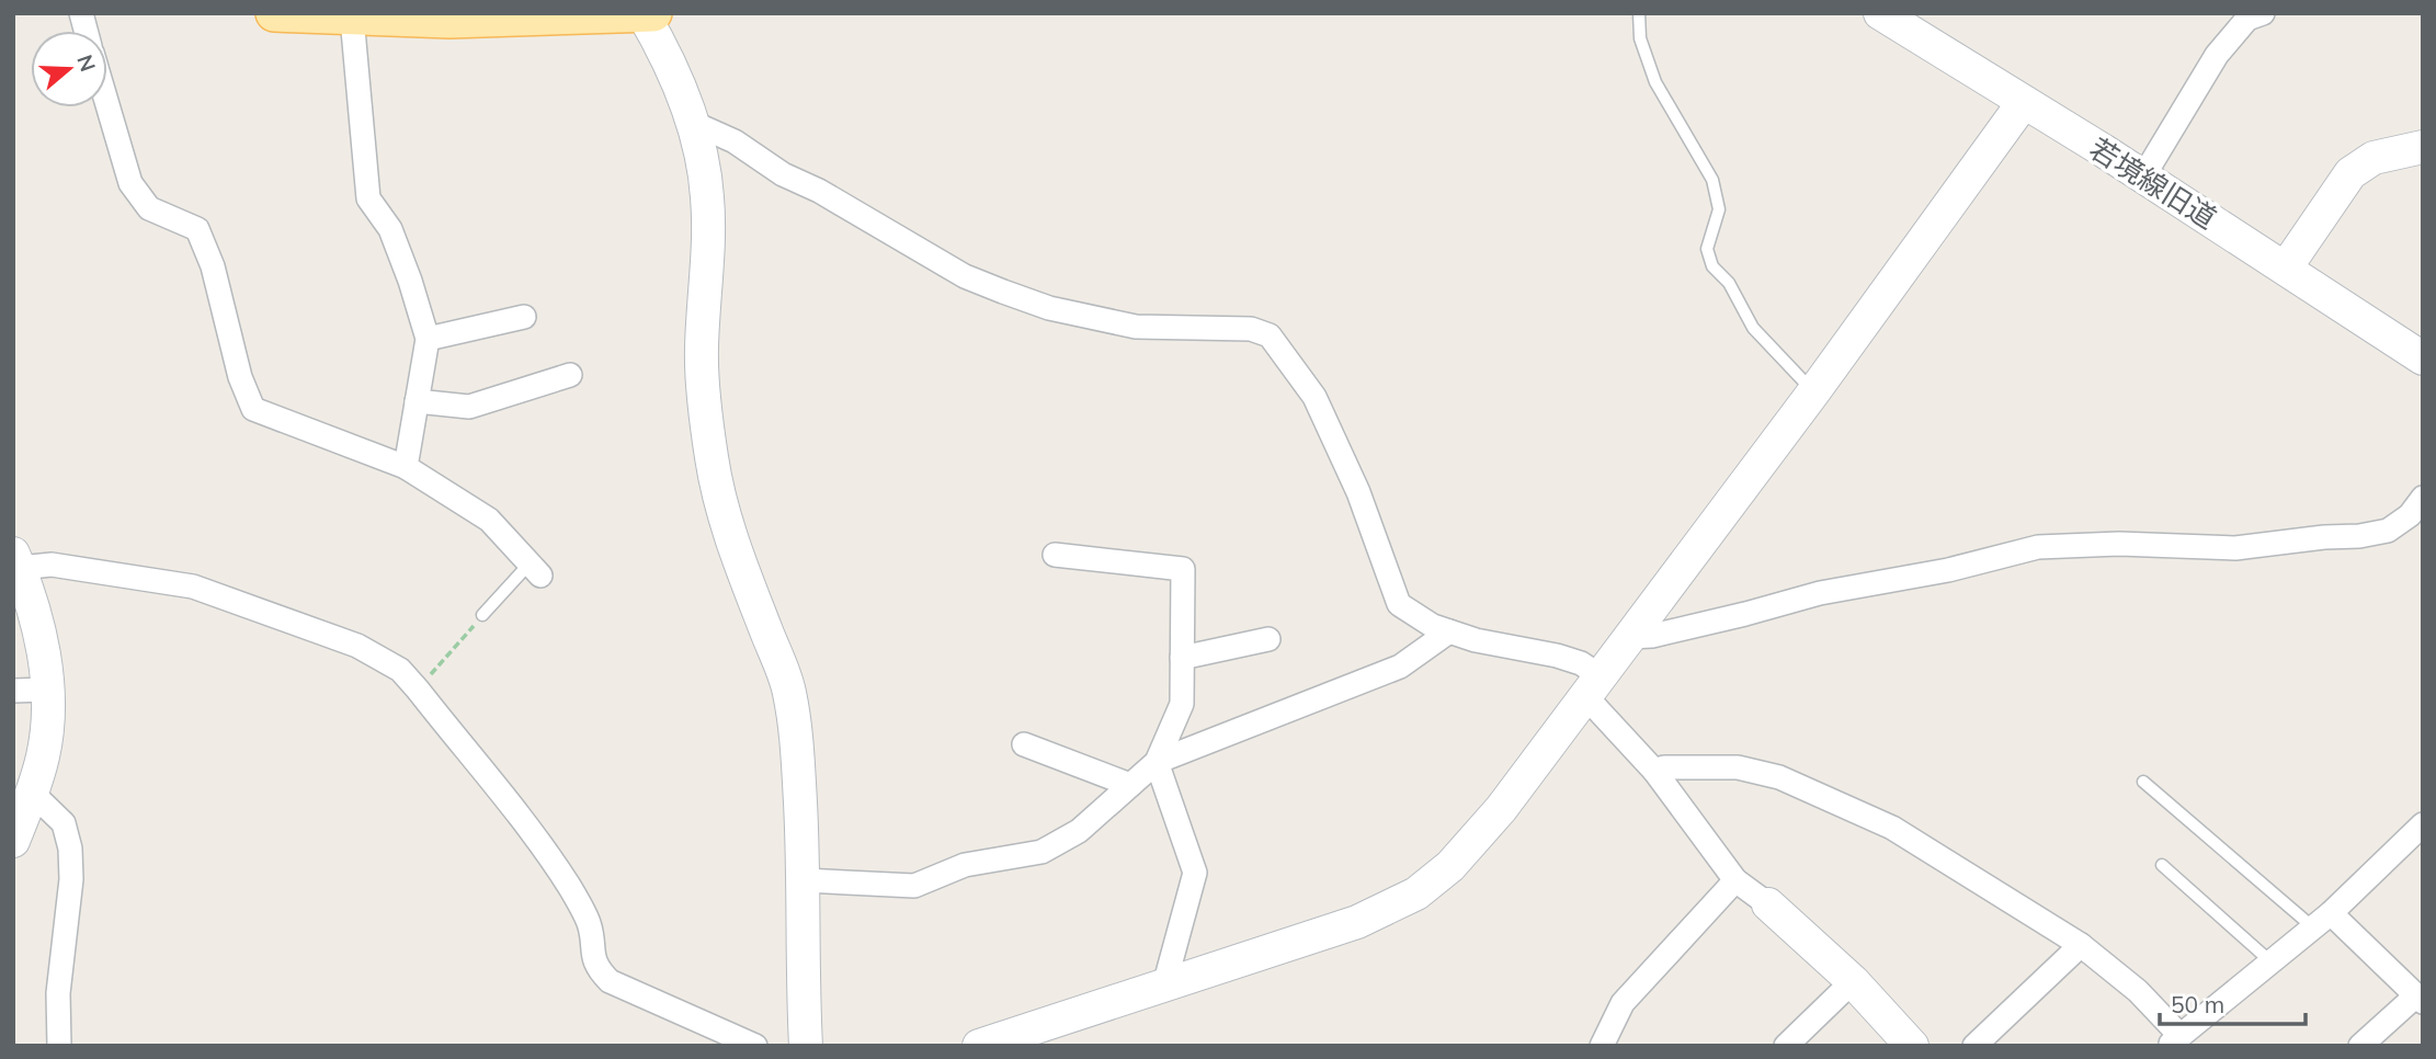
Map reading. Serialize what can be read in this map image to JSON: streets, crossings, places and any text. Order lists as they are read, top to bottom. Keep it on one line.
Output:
{"streets":{"street":["若境線旧道"]},"scale_bar":"50 m","north":"right"}
